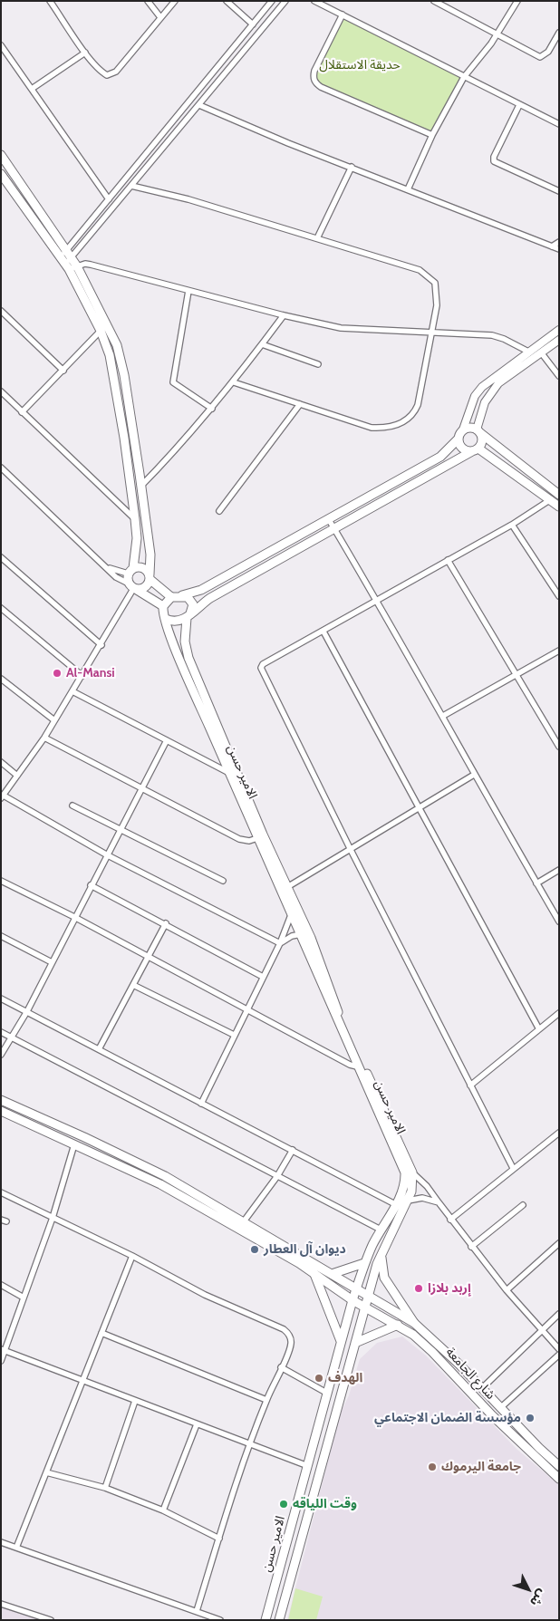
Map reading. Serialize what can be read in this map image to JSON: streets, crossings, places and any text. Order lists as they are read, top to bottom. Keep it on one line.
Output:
{"streets":{"main road":["الامير حسن","شارع الجامعة"]},"crossings":[["الامير حسن","شارع الجامعة"]],"parks":["حديقة الاستقلال"],"places":["Al-Mansi","ديوان آل العطار","إربد بلازا","الهدف","مؤسسة الضمان الاجتماعي","جامعة اليرموك","وقت اللياقه"],"north":"bottom right"}
